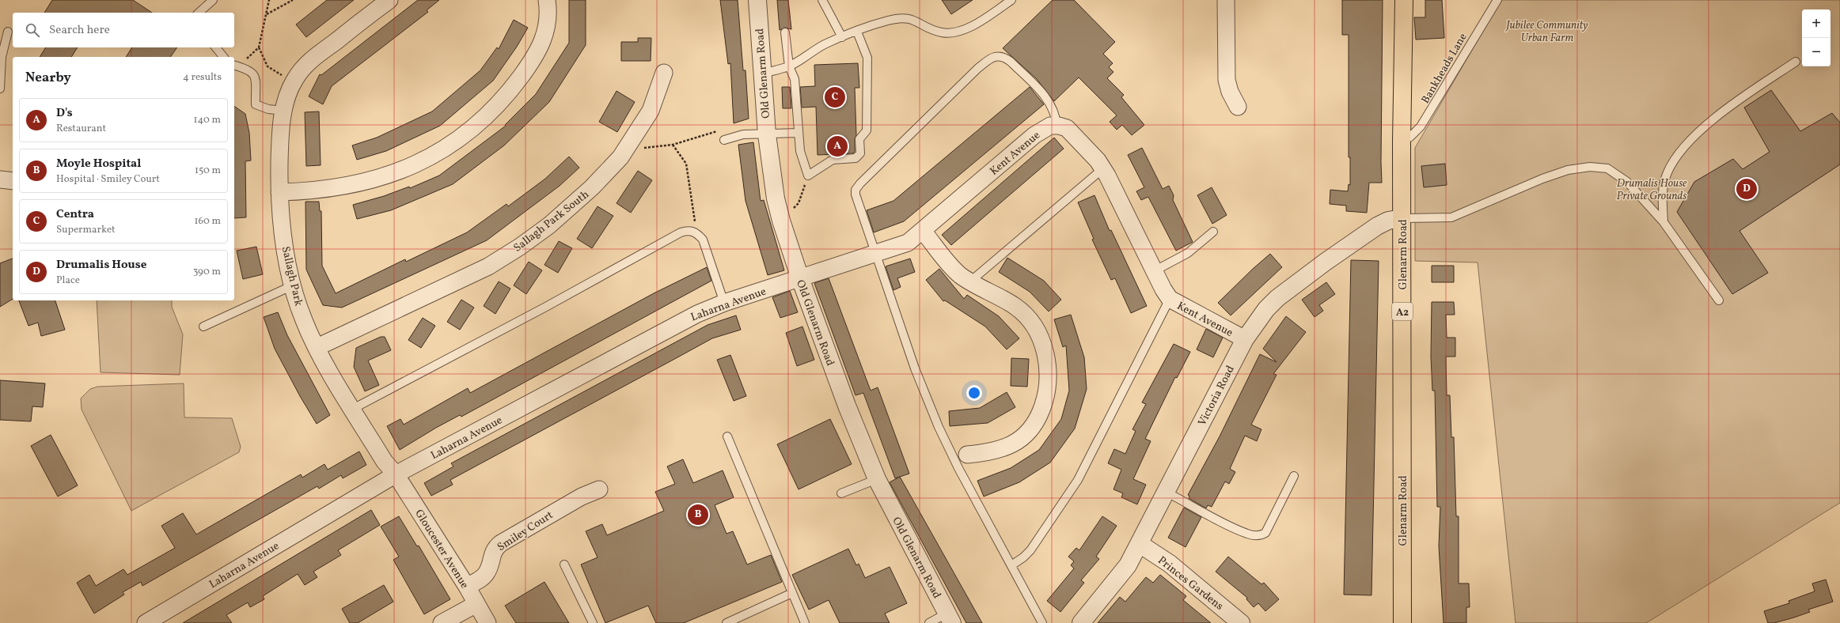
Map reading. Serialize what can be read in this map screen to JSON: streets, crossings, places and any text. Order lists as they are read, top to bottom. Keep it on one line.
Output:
{"streets":{"main road":["Glenarm Road","A2"],"street":["Old Glenarm Road","Kent Avenue","Sallagh Park South","Sallagh Park","Laharna Avenue","Victoria Road","Smiley Court","Gloucester Avenue","Princes Gardens"],"lane":["Bankheads Lane"]},"crossings":[["Bankheads Lane","Glenarm Road"],["Old Glenarm Road","Kent Avenue"],["Old Glenarm Road","Laharna Avenue"],["Kent Avenue","Laharna Avenue"],["Kent Avenue","Victoria Road"],["Sallagh Park South","Sallagh Park"],["Glenarm Road","Victoria Road"],["Sallagh Park","Laharna Avenue"],["Sallagh Park","Gloucester Avenue"],["Laharna Avenue","Gloucester Avenue"],["Victoria Road","Princes Gardens"],["Smiley Court","Gloucester Avenue"]],"parks":["Jubilee Community Urban Farm","Drumalis House Private Grounds"],"page":{"map_buttons":["+","−"],"search":"Search here","heading":["Nearby","4 results"],"pins":["C","A","D","B"],"list":[{"mark":"A","name":"D's","note":"Restaurant","value":"140 m"},{"mark":"B","name":"Moyle Hospital","note":"Hospital · Smiley Court","value":"150 m"},{"mark":"C","name":"Centra","note":"Supermarket","value":"160 m"},{"mark":"D","name":"Drumalis House","note":"Place","value":"390 m"}]}}
